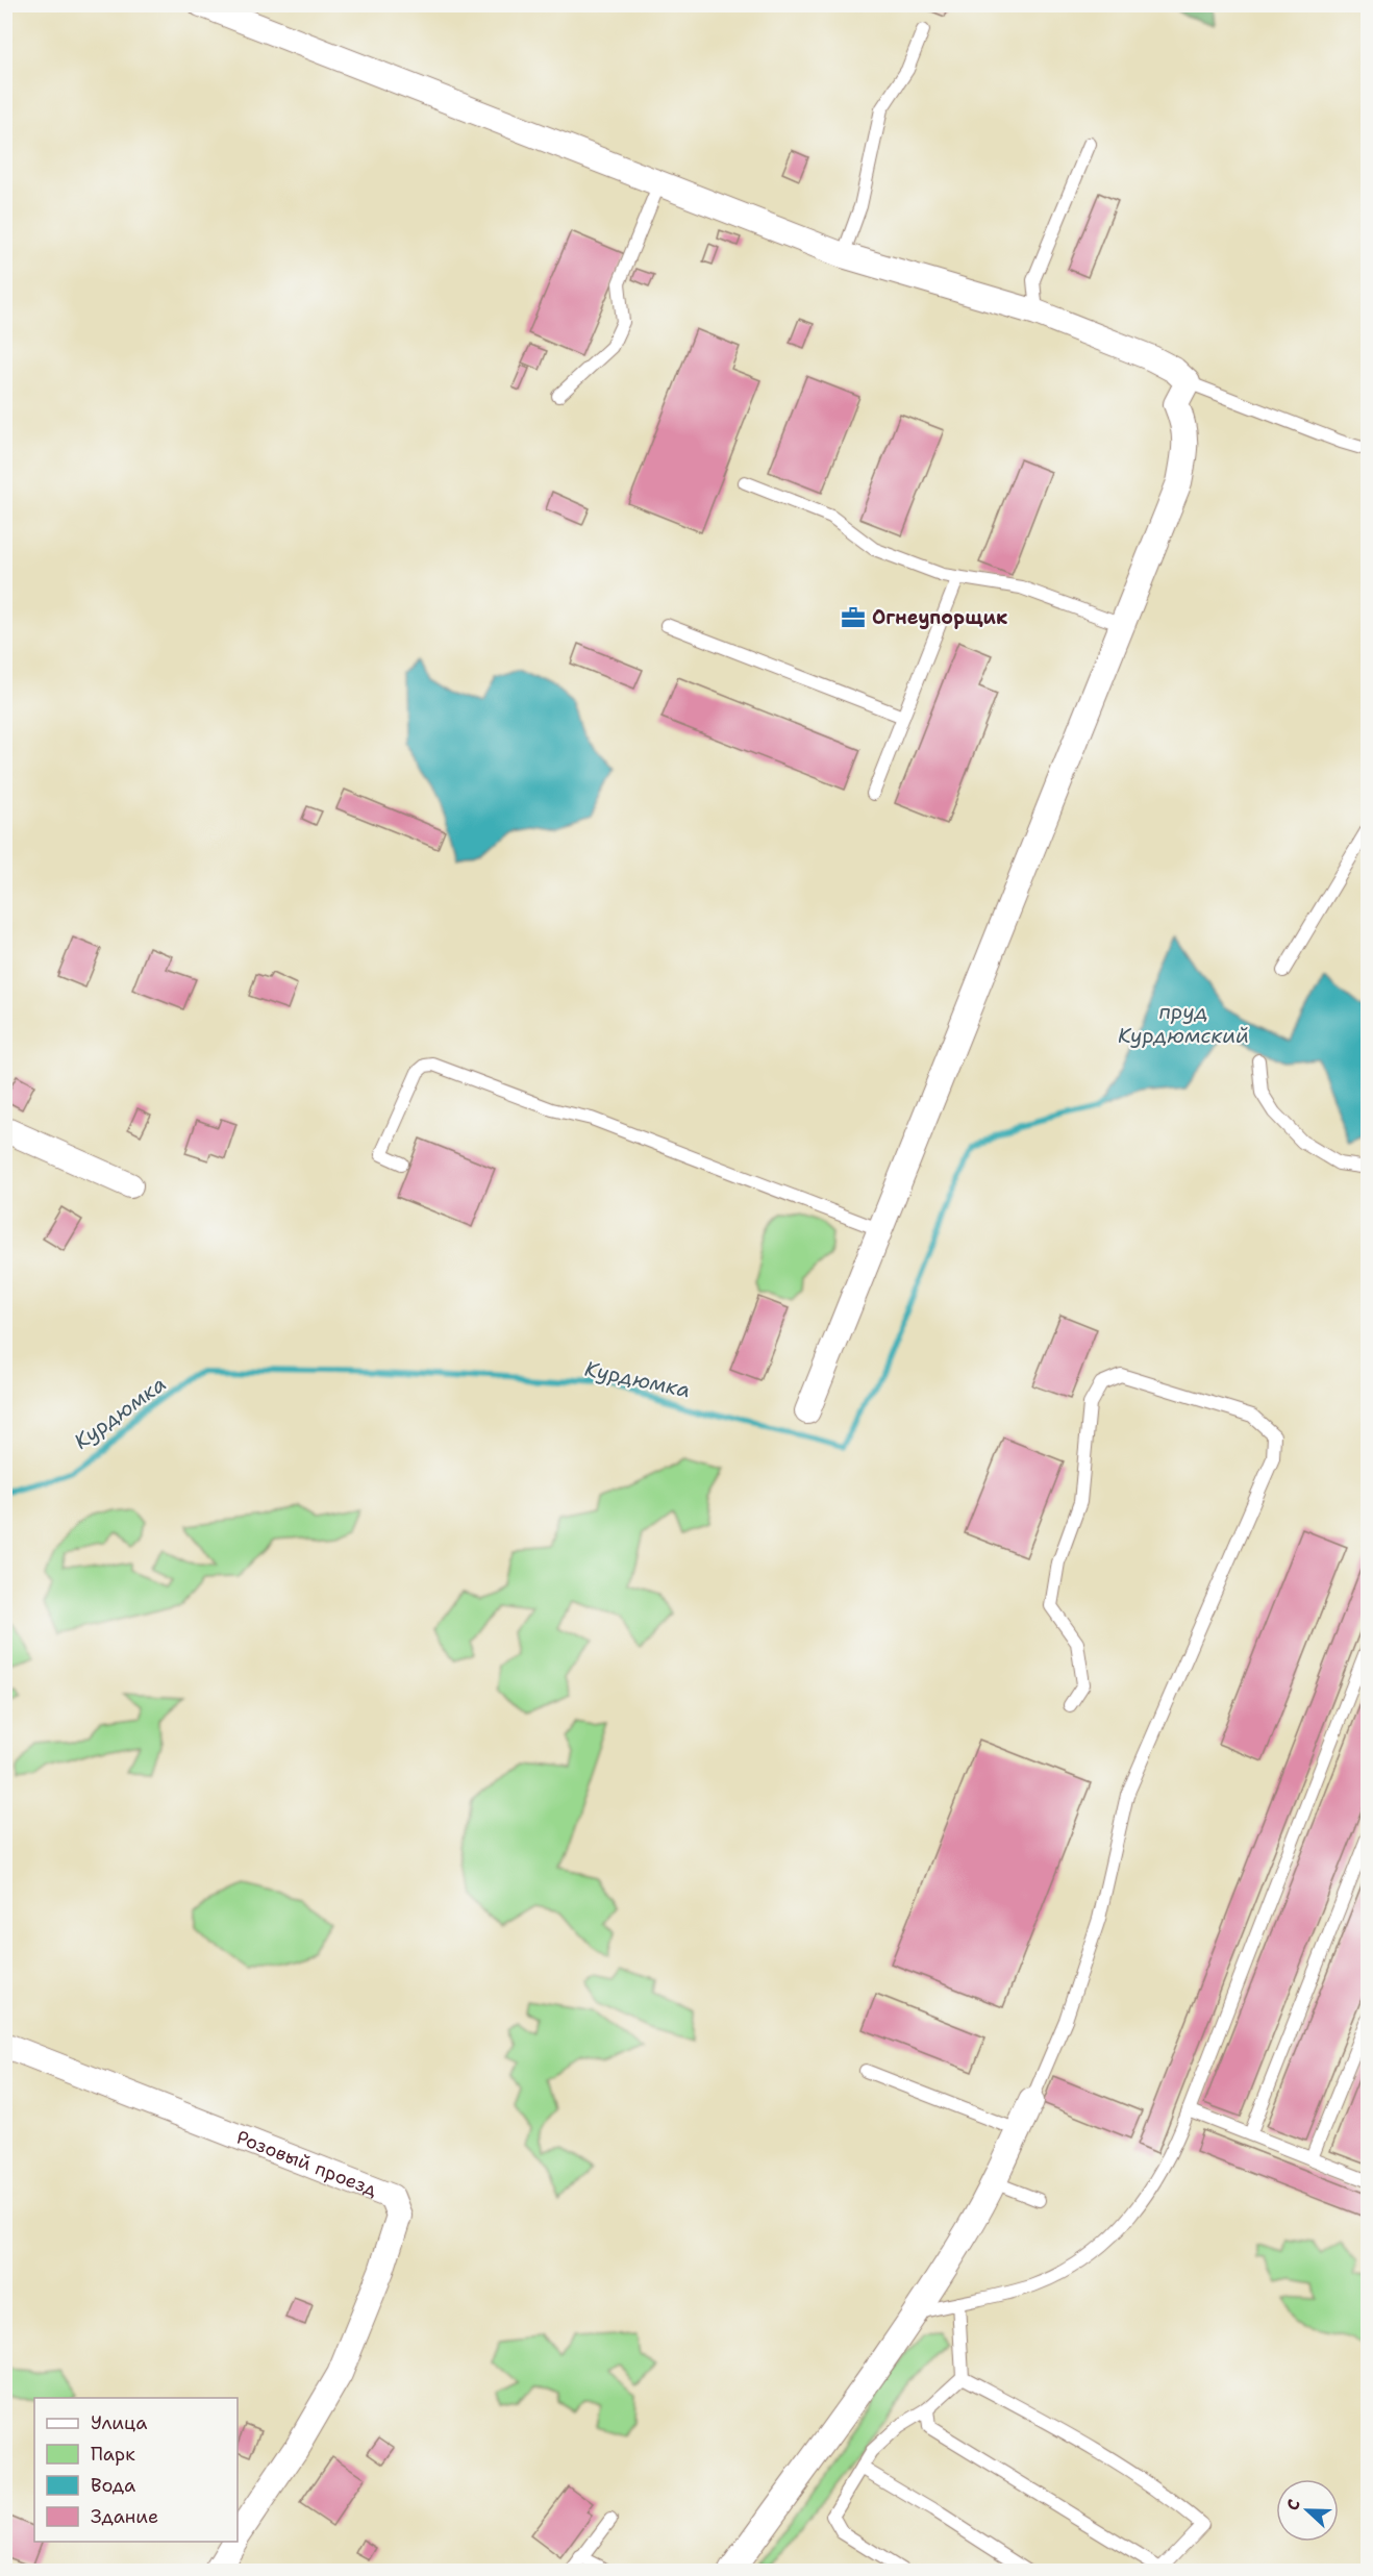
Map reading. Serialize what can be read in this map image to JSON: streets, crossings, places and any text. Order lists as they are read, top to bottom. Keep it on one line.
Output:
{"streets":{"street":["Розовый проезд"]},"water":["пруд Курдюмский","Курдюмка"],"places":{"office":["Огнеупорщик"]},"legend":["Улица","Парк","Вода","Здание"],"north":"left"}
